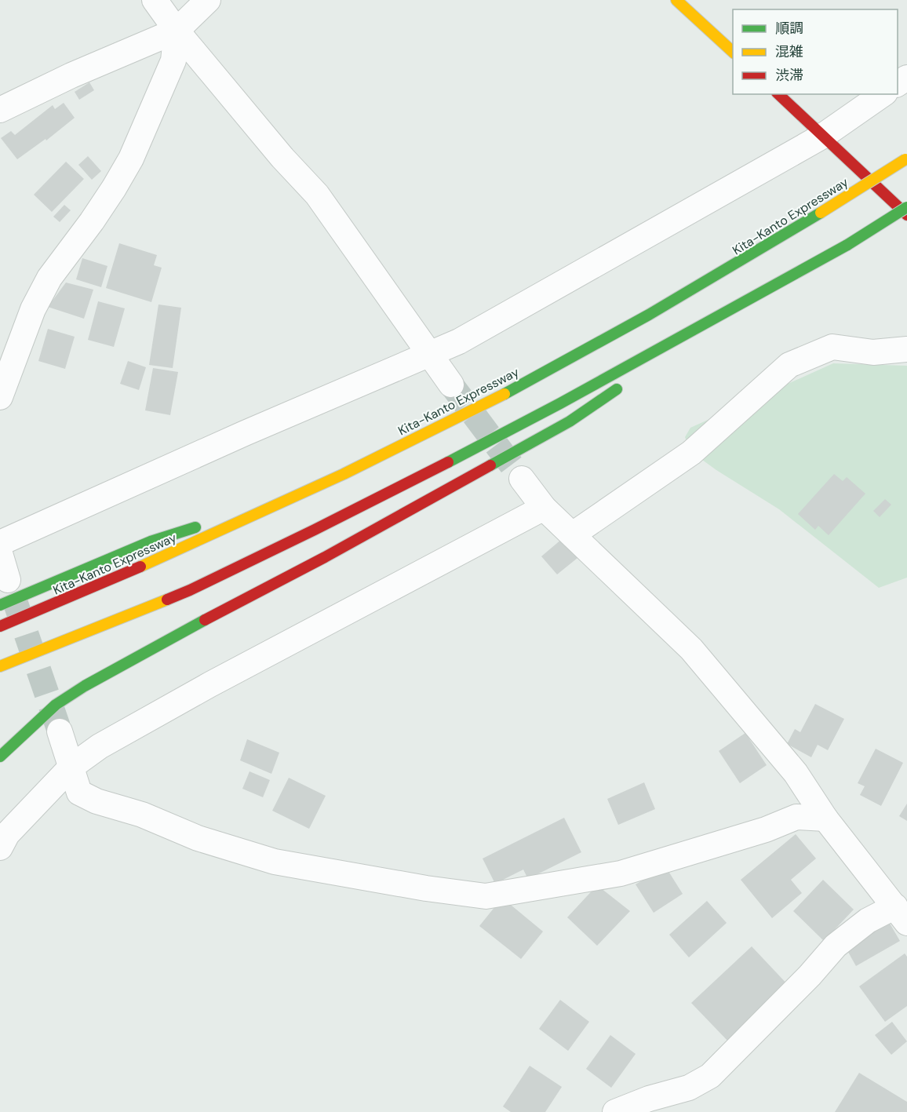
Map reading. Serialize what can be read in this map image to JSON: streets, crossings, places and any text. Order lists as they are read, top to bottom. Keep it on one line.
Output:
{"streets":{"main road":["Kita-Kanto Expressway"]},"legend":["順調","混雑","渋滞"]}
